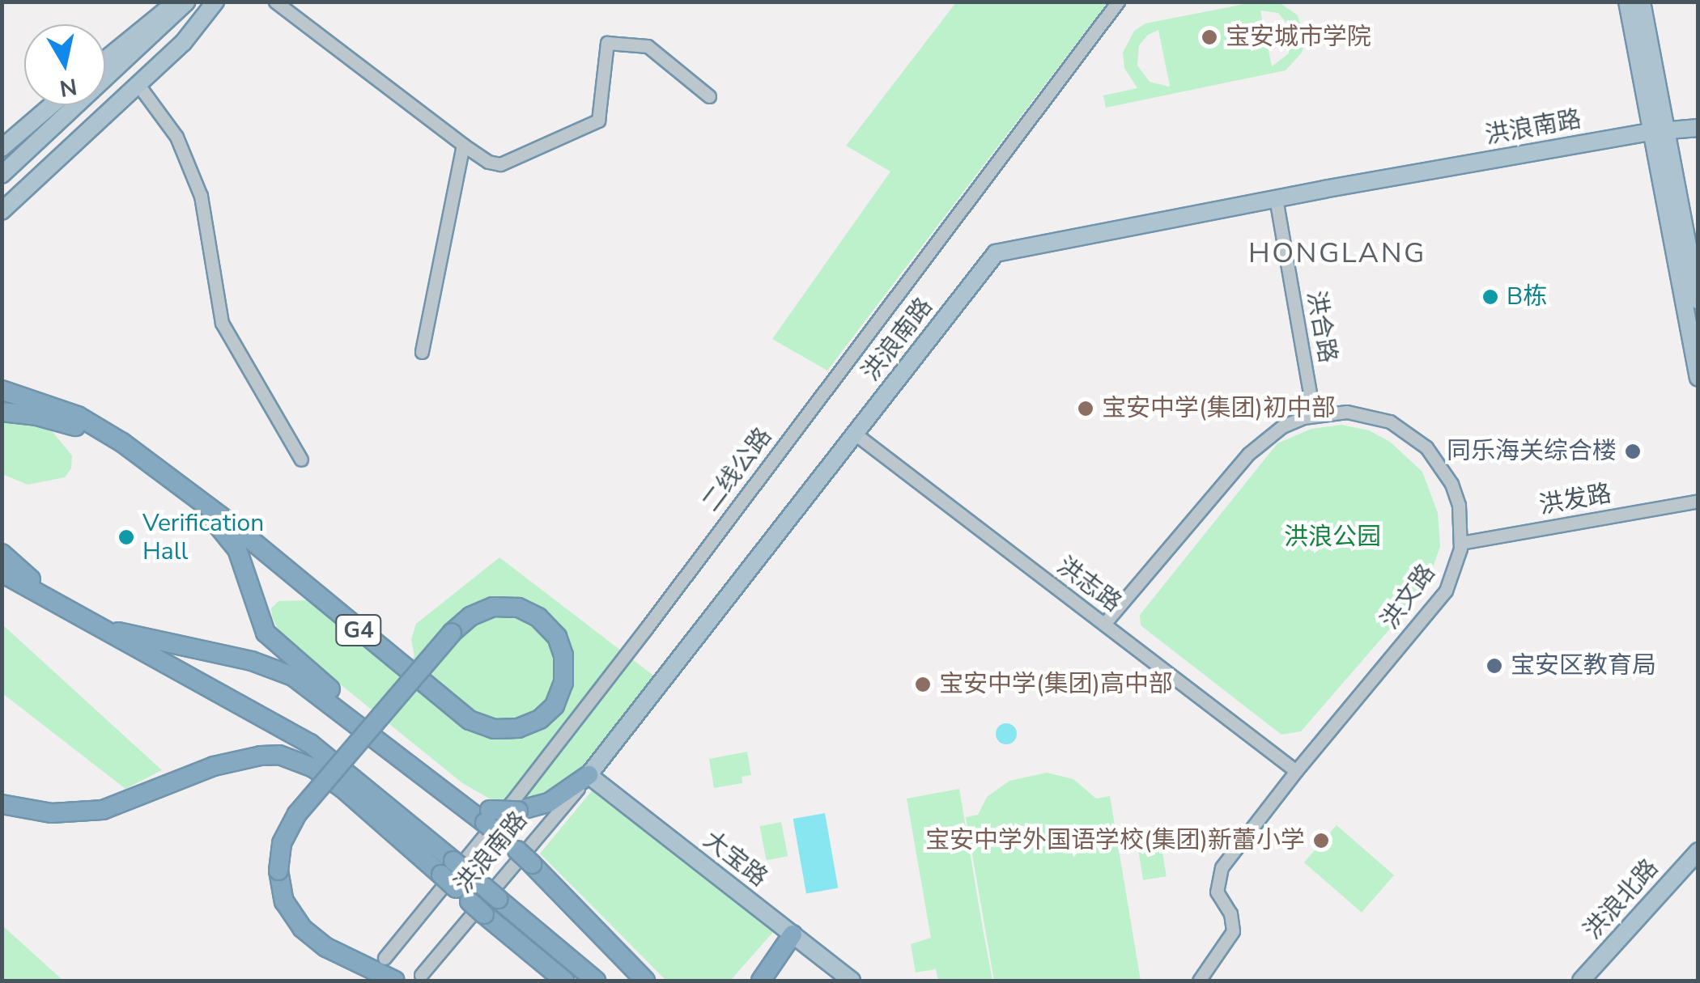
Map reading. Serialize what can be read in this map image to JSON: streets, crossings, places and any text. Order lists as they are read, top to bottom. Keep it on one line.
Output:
{"streets":{"highway":["G4"],"main road":["洪浪南路","大宝路","洪浪北路"],"street":["洪合路","二线公路","洪发路","洪志路","洪文路"]},"crossings":[["洪浪南路","洪合路"],["洪浪南路","洪志路"],["洪浪南路","大宝路"],["洪合路","洪文路"],["洪发路","洪文路"],["洪志路","洪文路"]],"districts":["HONGLANG"],"parks":["洪浪公园"],"places":["宝安城市学院","B栋","宝安中学(集团)初中部","同乐海关综合楼","Verification Hall","宝安区教育局","宝安中学(集团)高中部","宝安中学外国语学校(集团)新蕾小学"],"north":"bottom"}
